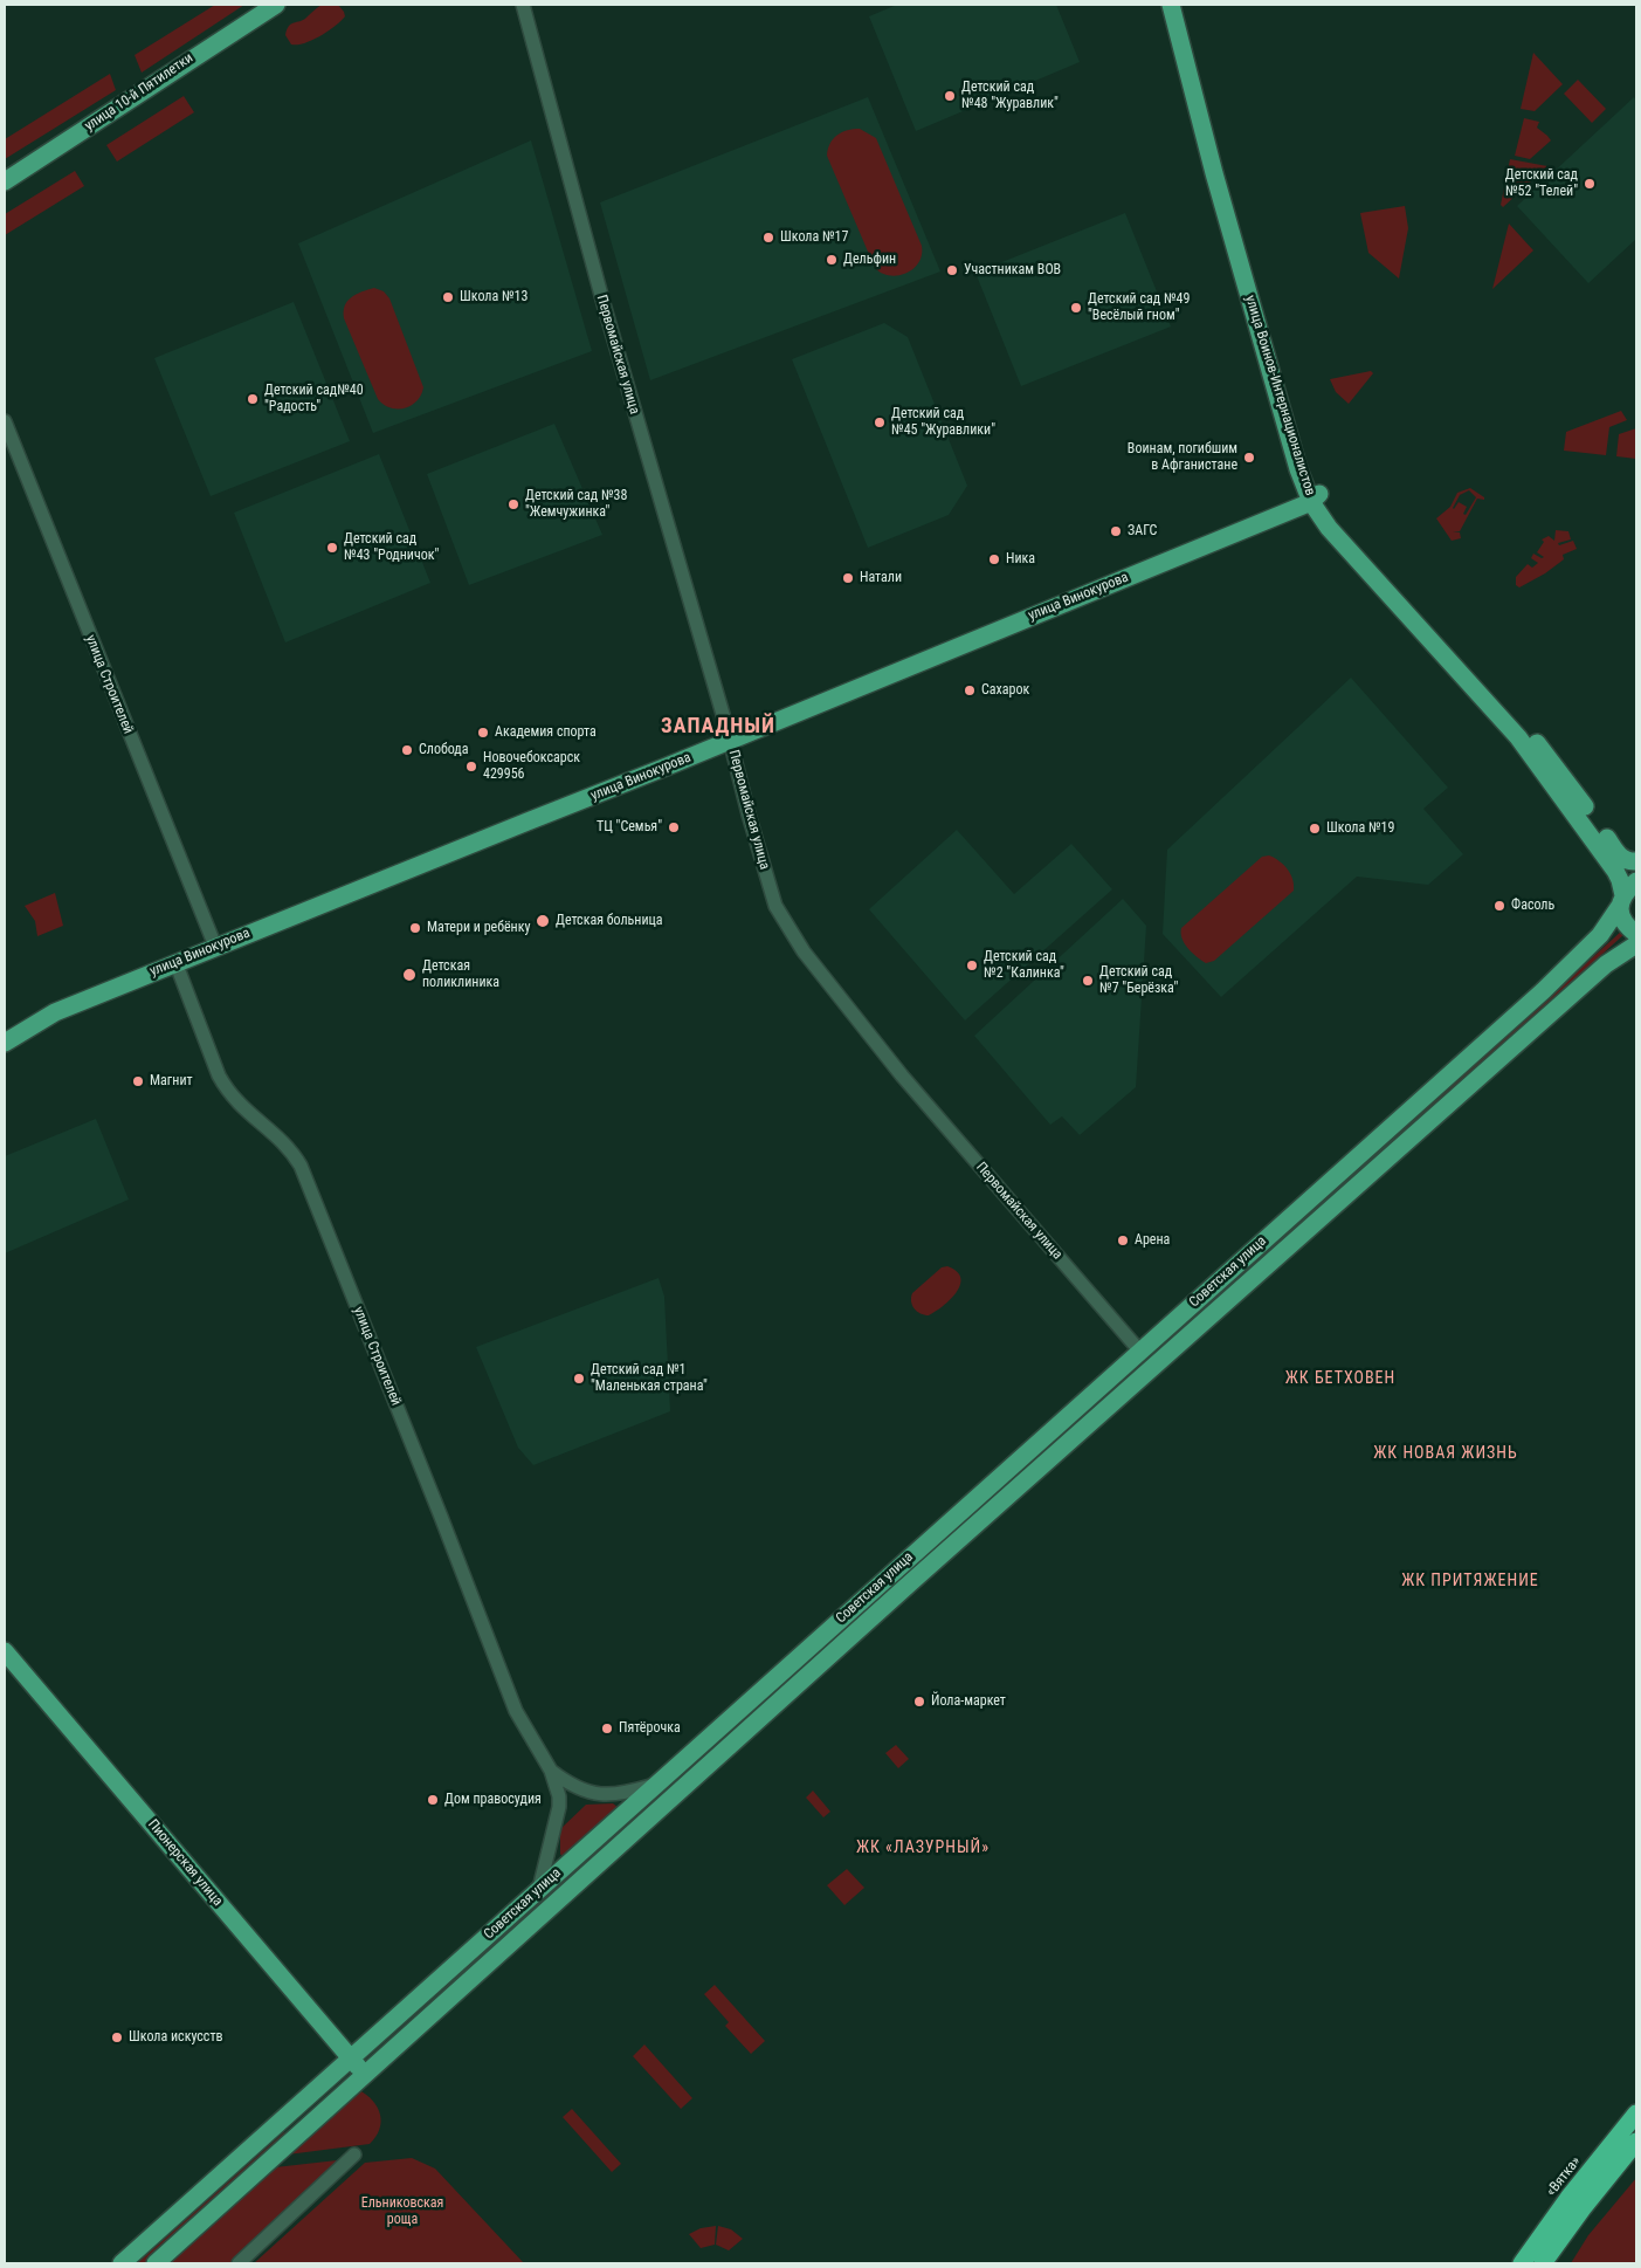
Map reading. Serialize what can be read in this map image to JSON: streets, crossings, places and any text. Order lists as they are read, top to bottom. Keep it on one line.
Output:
{"streets":{"highway":["«Вятка»"],"main road":["улица 10-й Пятилетки","Первомайская улица","улица Воинов-Интернационалистов","улица Винокурова","Советская улица","Пионерская улица"],"street":["улица Строителей"]},"crossings":[["Первомайская улица","улица Винокурова"],["Первомайская улица","Советская улица"],["улица Воинов-Интернационалистов","улица Винокурова"],["улица Воинов-Интернационалистов","Советская улица"],["улица Винокурова","улица Строителей"],["улица Строителей","Советская улица"],["Советская улица","Пионерская улица"]],"districts":["ЗАПАДНЫЙ","ЖК БЕТХОВЕН","ЖК НОВАЯ ЖИЗНЬ","ЖК ПРИТЯЖЕНИЕ","ЖК «ЛАЗУРНЫЙ»"],"parks":["Ельниковская роща"],"places":["Детский сад №48 \"Журавлик\"","Детский сад №52 \"Телей\"","Школа №17","Дельфин","Участникам ВОВ","Школа №13","Детский сад №49 \"Весёлый гном\"","Детский сад№40 \"Радость\"","Детский сад №45 \"Журавлики\"","Воинам, погибшим в Афганистане","Детский сад №38 \"Жемчужинка\"","ЗАГС","Детский сад №43 \"Родничок\"","Ника","Натали","Сахарок","Академия спорта","Слобода","Новочебоксарск 429956","ТЦ \"Семья\"","Школа №19","Фасоль","Детская больница","Матери и ребёнку","Детский сад №2 \"Калинка\"","Детская поликлиника","Детский сад №7 \"Берёзка\"","Магнит","Арена","Детский сад №1 \"Маленькая страна\"","Йола-маркет","Пятёрочка","Дом правосудия","Школа искусств"]}
